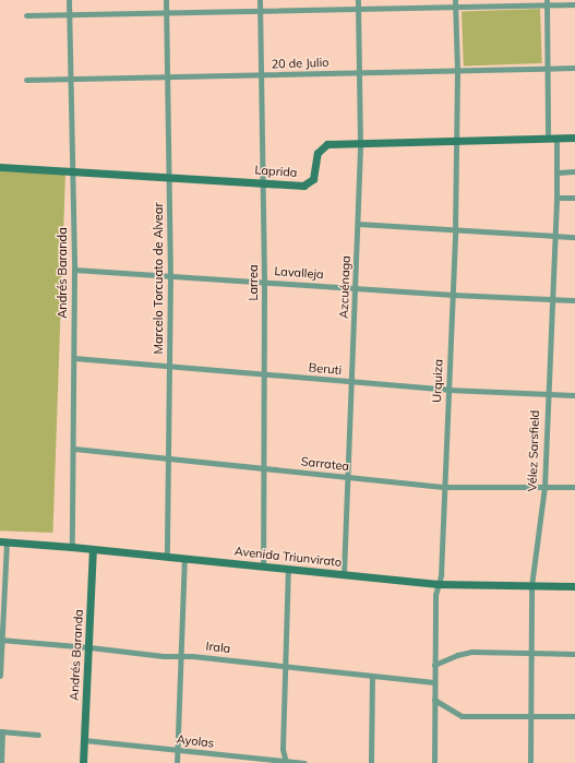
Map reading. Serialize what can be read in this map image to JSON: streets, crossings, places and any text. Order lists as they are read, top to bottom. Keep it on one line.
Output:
{"streets":{"street":["20 de Julio","Laprida","Andrés Baranda","Lavalleja","Marcelo Torcuato de Alvear","Larrea","Azcuénaga","Beruti","Urquiza","Vélez Sarsfield","Sarratea","Avenida Triunvirato","Irala","Ayolas"]},"crossings":[["20 de Julio","Andrés Baranda"],["20 de Julio","Marcelo Torcuato de Alvear"],["20 de Julio","Larrea"],["20 de Julio","Azcuénaga"],["20 de Julio","Urquiza"],["20 de Julio","Vélez Sarsfield"],["Laprida","Andrés Baranda"],["Laprida","Marcelo Torcuato de Alvear"],["Laprida","Larrea"],["Laprida","Azcuénaga"],["Laprida","Urquiza"],["Laprida","Vélez Sarsfield"],["Andrés Baranda","Lavalleja"],["Andrés Baranda","Beruti"],["Andrés Baranda","Sarratea"],["Andrés Baranda","Avenida Triunvirato"],["Andrés Baranda","Irala"],["Andrés Baranda","Ayolas"],["Lavalleja","Marcelo Torcuato de Alvear"],["Lavalleja","Larrea"],["Lavalleja","Azcuénaga"],["Lavalleja","Urquiza"],["Lavalleja","Vélez Sarsfield"],["Marcelo Torcuato de Alvear","Beruti"],["Marcelo Torcuato de Alvear","Sarratea"],["Marcelo Torcuato de Alvear","Avenida Triunvirato"],["Larrea","Beruti"],["Larrea","Sarratea"],["Larrea","Avenida Triunvirato"],["Azcuénaga","Beruti"],["Azcuénaga","Sarratea"],["Azcuénaga","Avenida Triunvirato"],["Beruti","Urquiza"],["Beruti","Vélez Sarsfield"],["Urquiza","Sarratea"],["Urquiza","Avenida Triunvirato"],["Urquiza","Irala"],["Vélez Sarsfield","Sarratea"],["Vélez Sarsfield","Avenida Triunvirato"]]}
